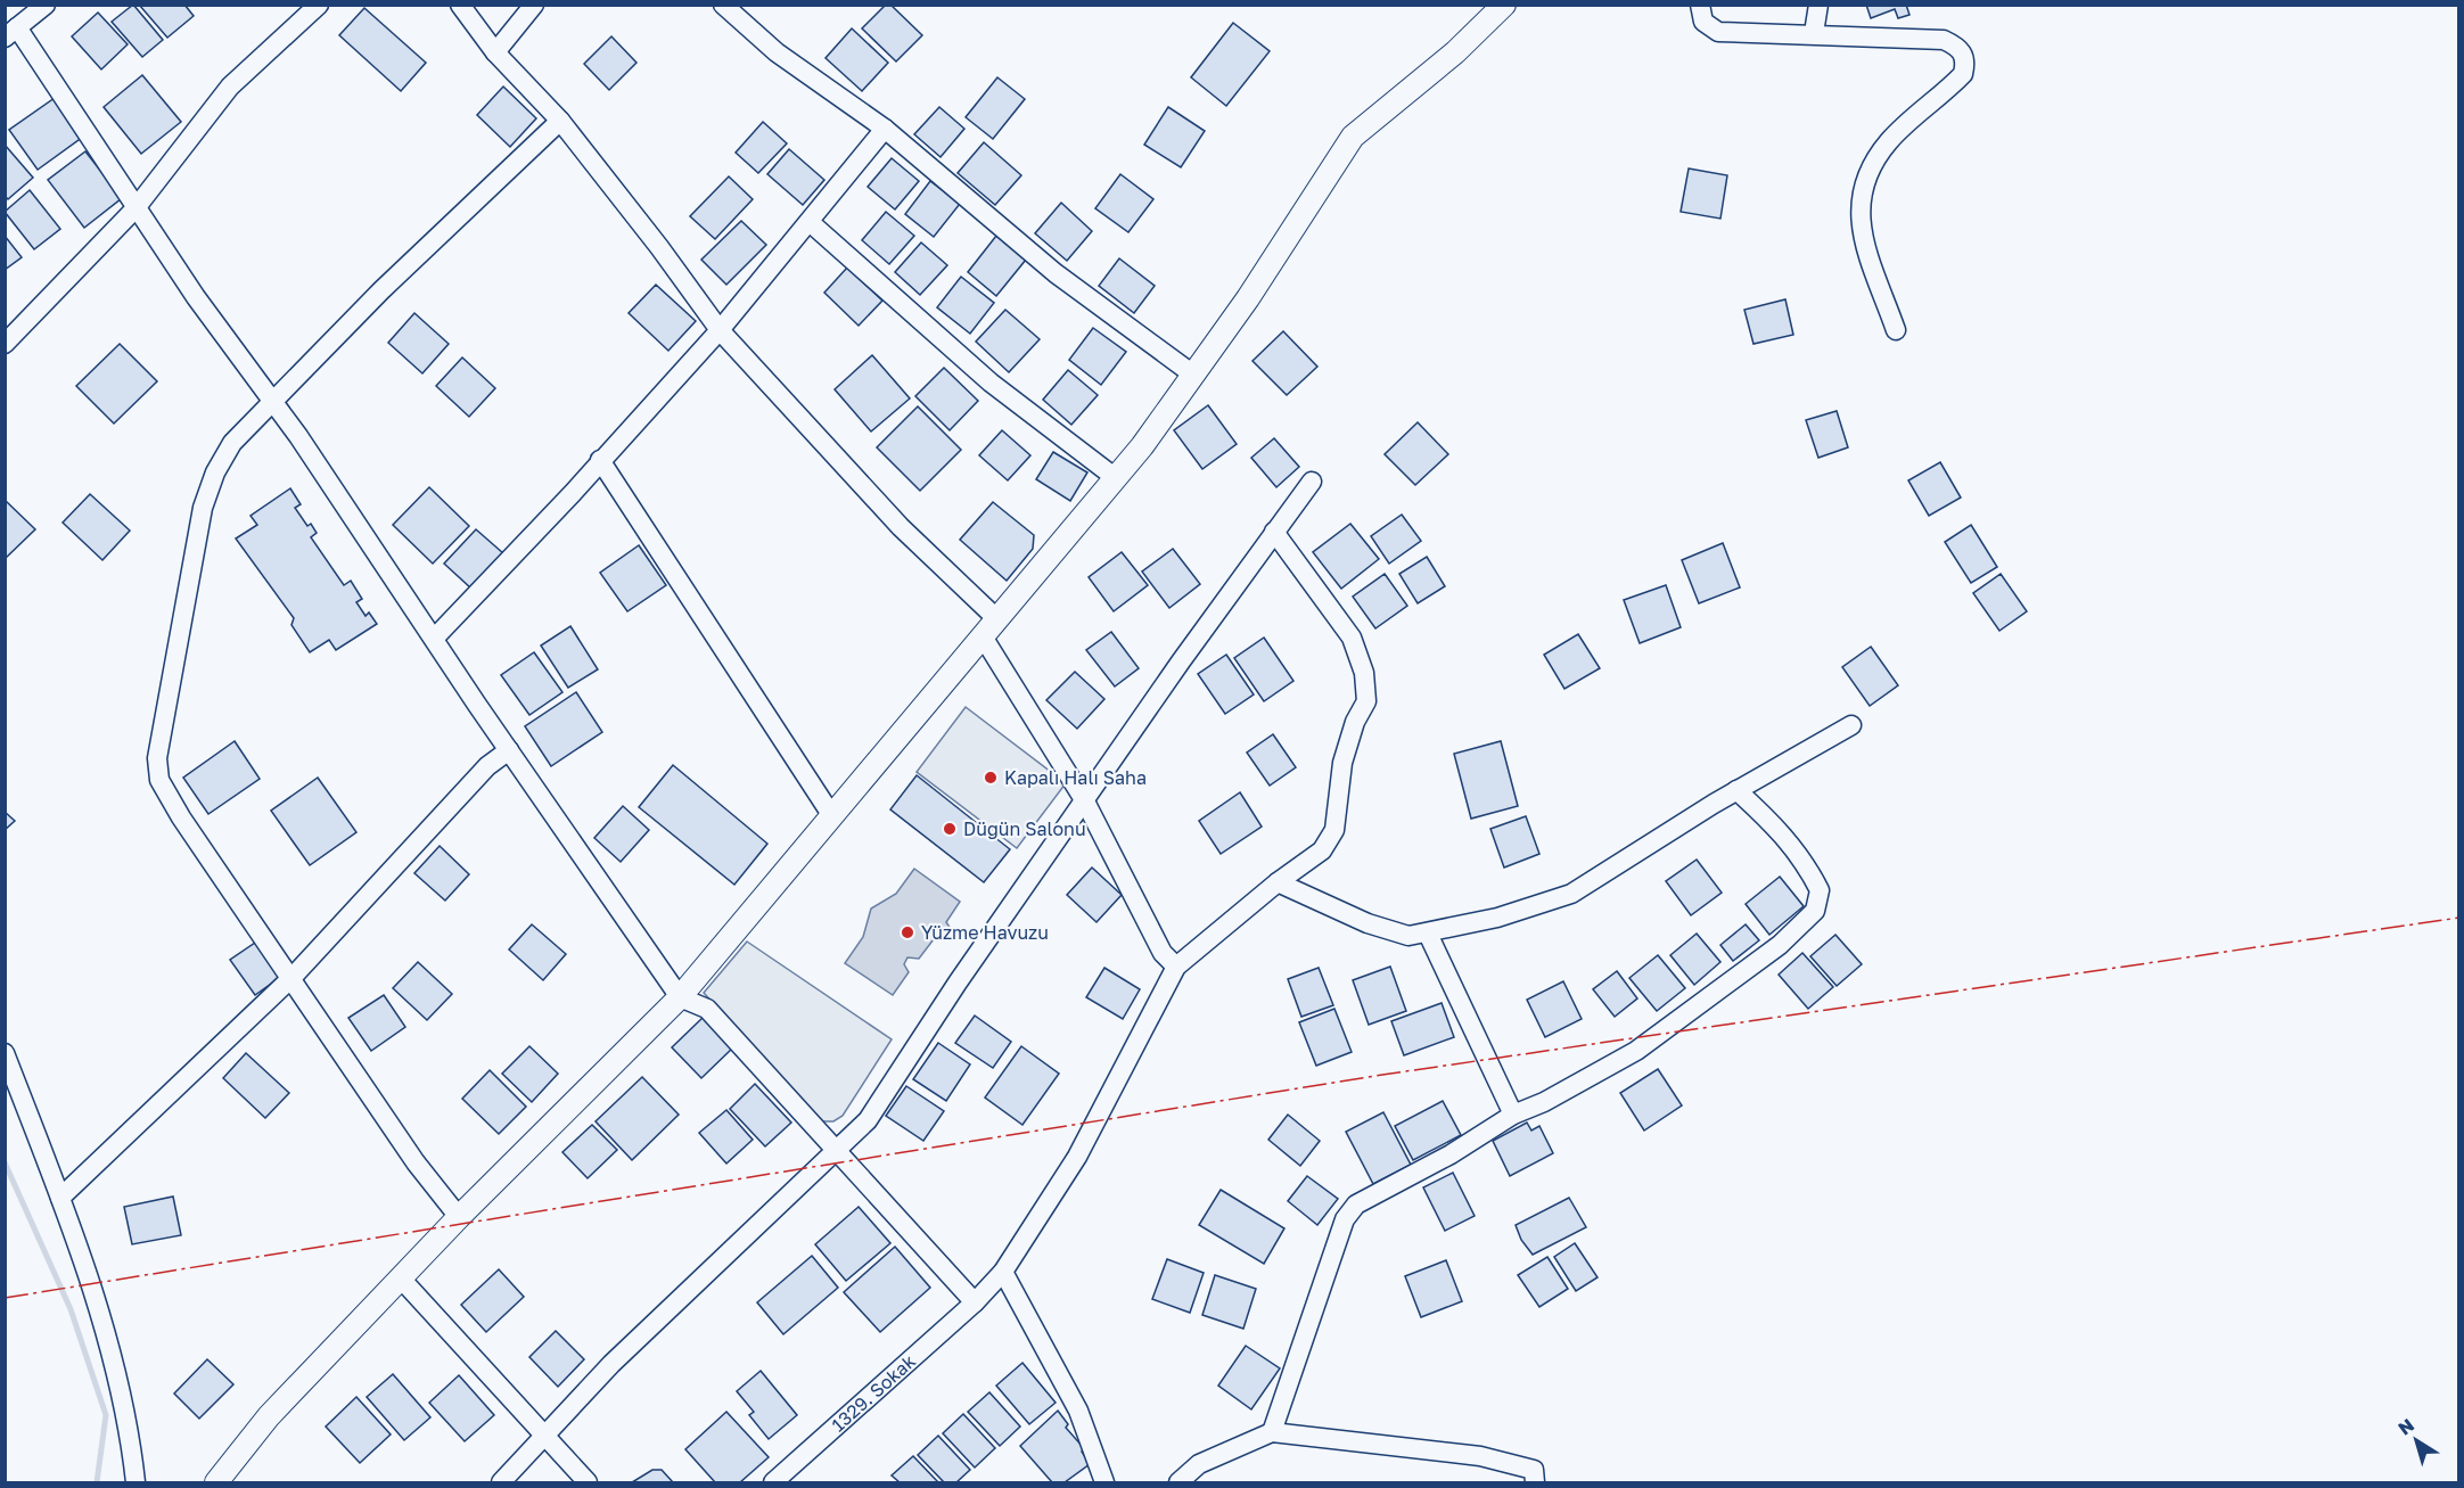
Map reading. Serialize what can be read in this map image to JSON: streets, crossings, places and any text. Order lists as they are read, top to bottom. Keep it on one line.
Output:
{"streets":{"street":["1329. Sokak"]},"places":["Kapalı Halı Saha","Düğün Salonu","Yüzme Havuzu"],"north":"top left"}
